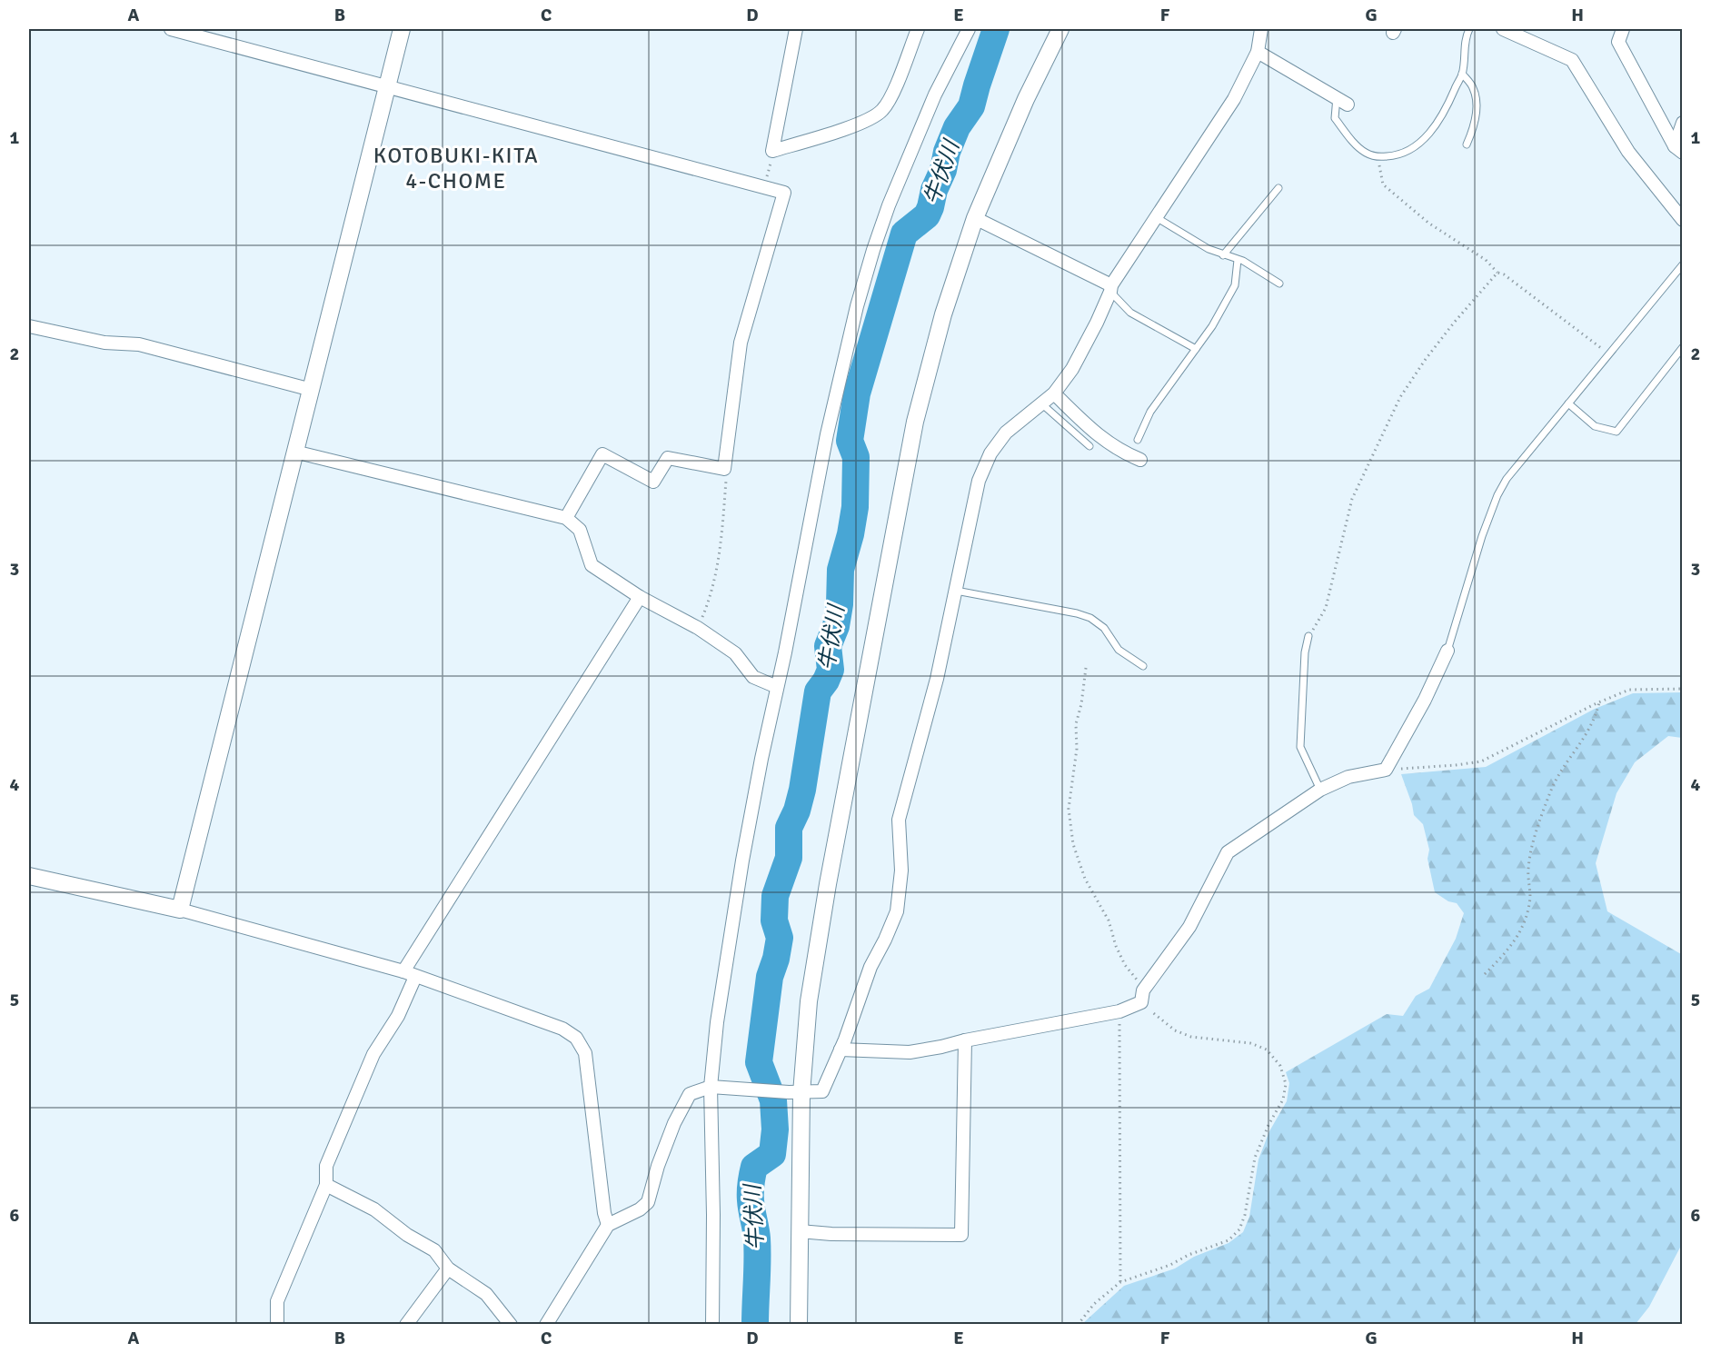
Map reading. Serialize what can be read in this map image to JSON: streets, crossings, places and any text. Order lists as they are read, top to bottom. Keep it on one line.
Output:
{"districts":["KOTOBUKI-KITA 4-CHOME"],"water":["牛伏川"],"grid":{"columns":["A","B","C","D","E","F","G","H"],"rows":["1","2","3","4","5","6"]}}
